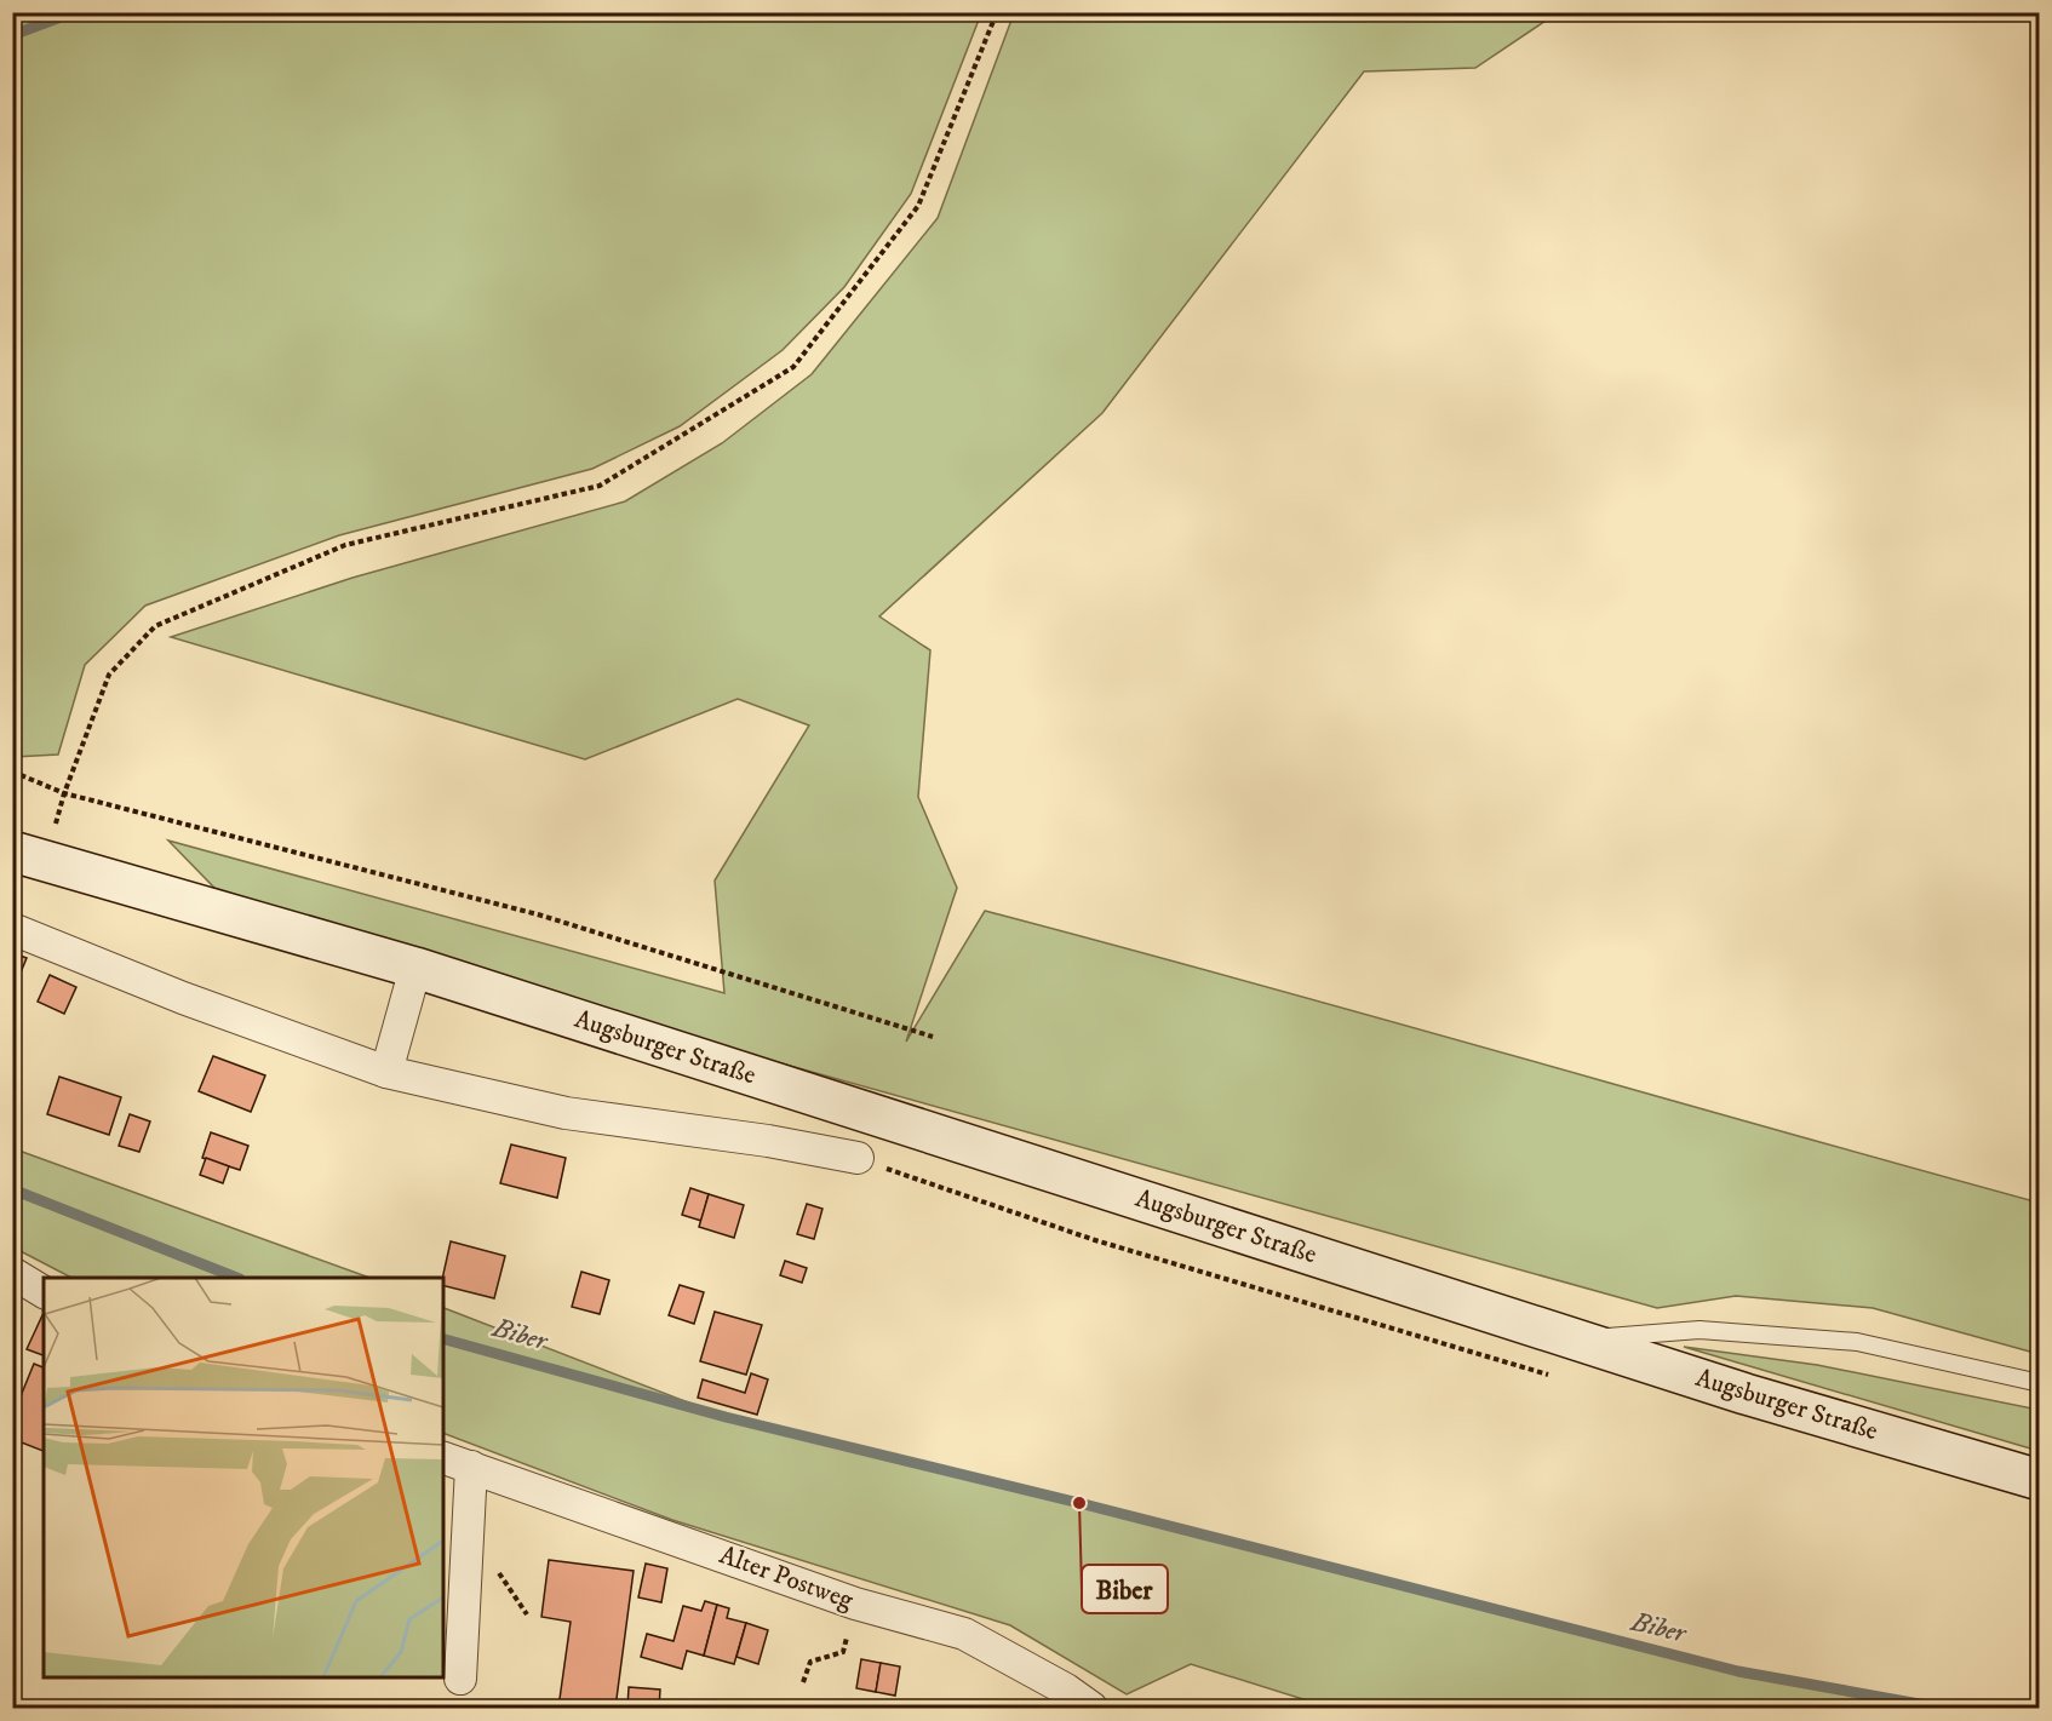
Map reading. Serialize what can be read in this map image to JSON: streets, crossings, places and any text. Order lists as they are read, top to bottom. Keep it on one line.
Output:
{"streets":{"main road":["Augsburger Straße"],"street":["Alter Postweg"]},"water":["Biber"],"places":["Biber"]}
